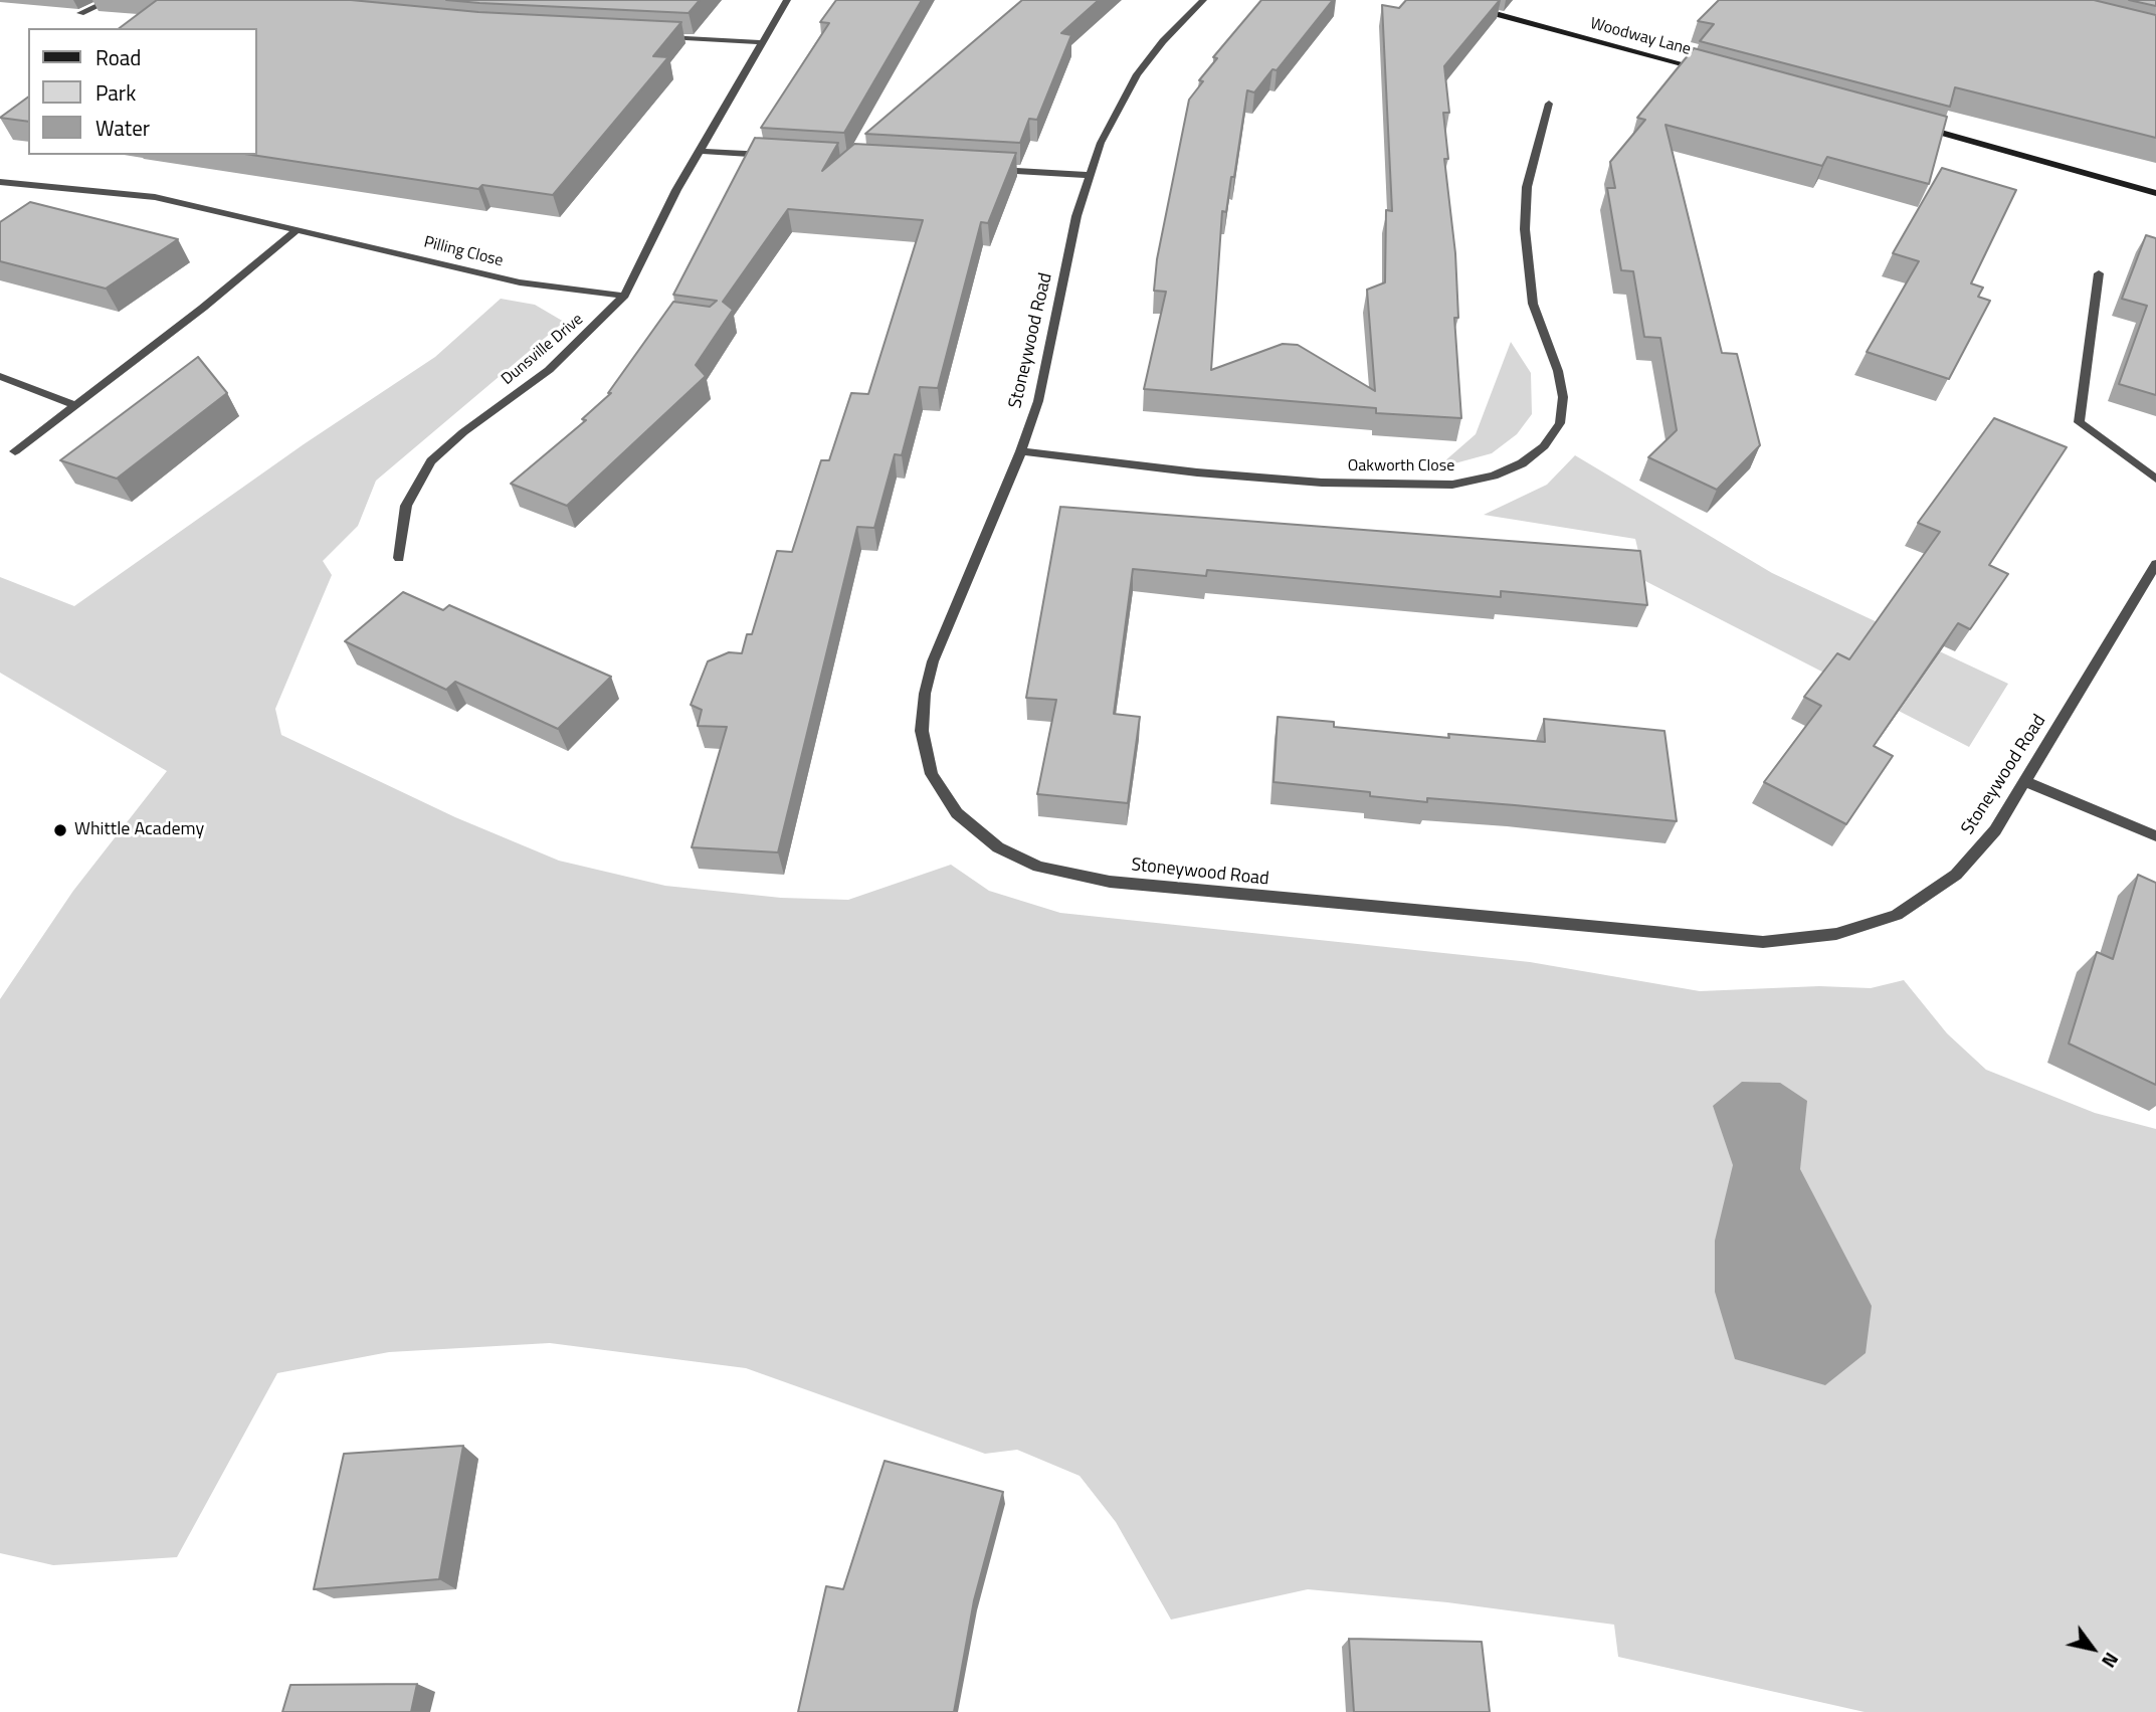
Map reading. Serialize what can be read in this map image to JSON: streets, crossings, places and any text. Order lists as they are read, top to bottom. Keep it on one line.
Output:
{"streets":{"street":["Woodway Lane","Pilling Close","Stoneywood Road","Dunsville Drive","Oakworth Close"]},"crossings":[["Pilling Close","Dunsville Drive"],["Stoneywood Road","Oakworth Close"]],"places":["Whittle Academy"],"legend":["Road","Park","Water"],"north":"bottom right"}
